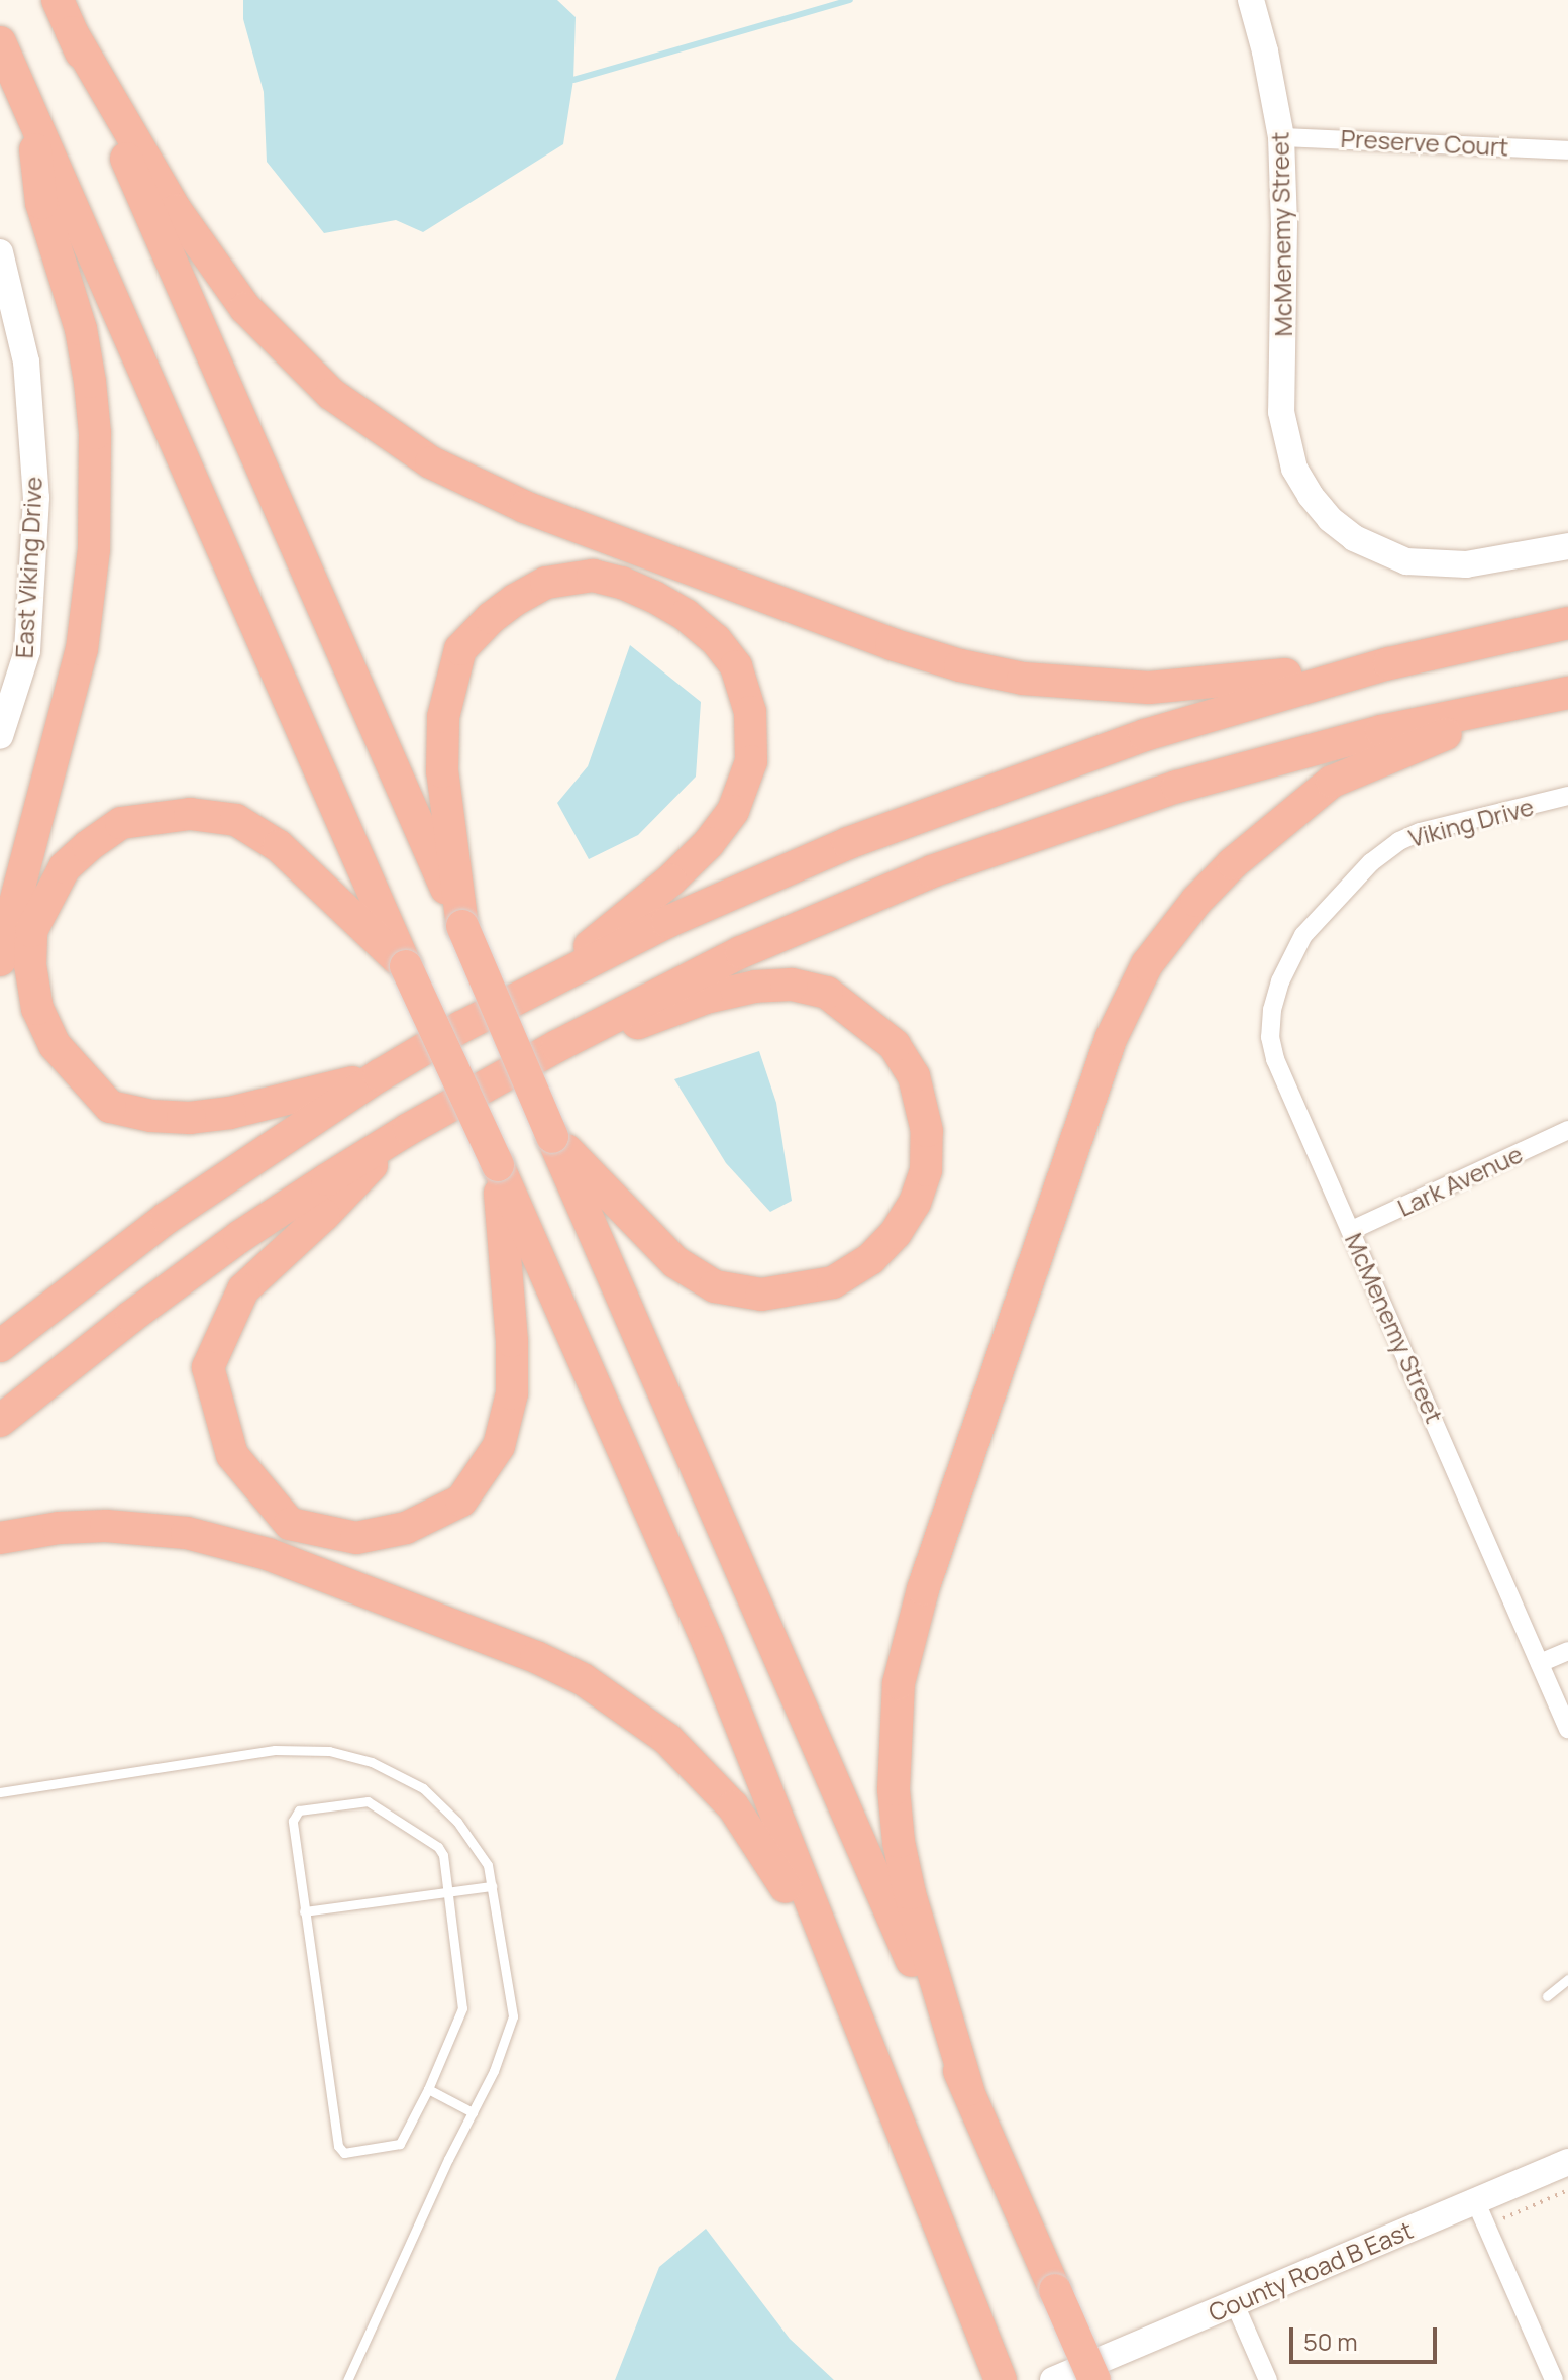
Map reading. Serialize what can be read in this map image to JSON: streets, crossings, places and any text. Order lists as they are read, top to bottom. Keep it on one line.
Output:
{"streets":{"street":["Preserve Court","McMenemy Street","East Viking Drive","Viking Drive","Lark Avenue","County Road B East"]},"crossings":[["Preserve Court","McMenemy Street"],["McMenemy Street","Viking Drive"],["McMenemy Street","Lark Avenue"]],"scale_bar":"50 m"}
